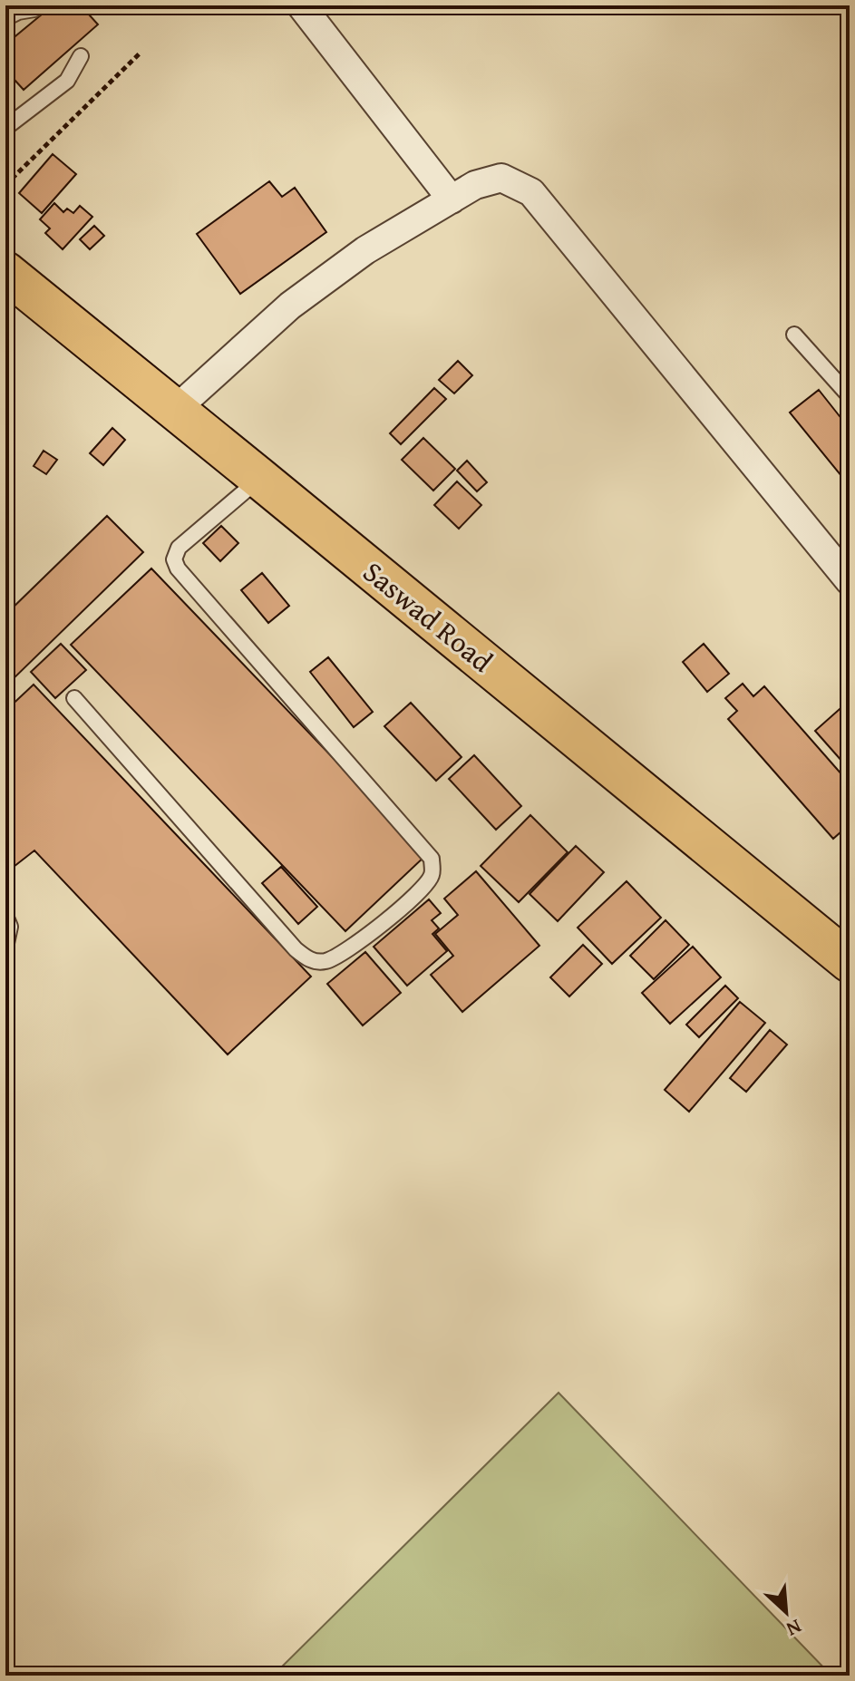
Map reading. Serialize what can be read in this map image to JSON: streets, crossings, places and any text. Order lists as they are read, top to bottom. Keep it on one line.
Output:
{"streets":{"highway":["Saswad Road"]},"north":"bottom right"}
